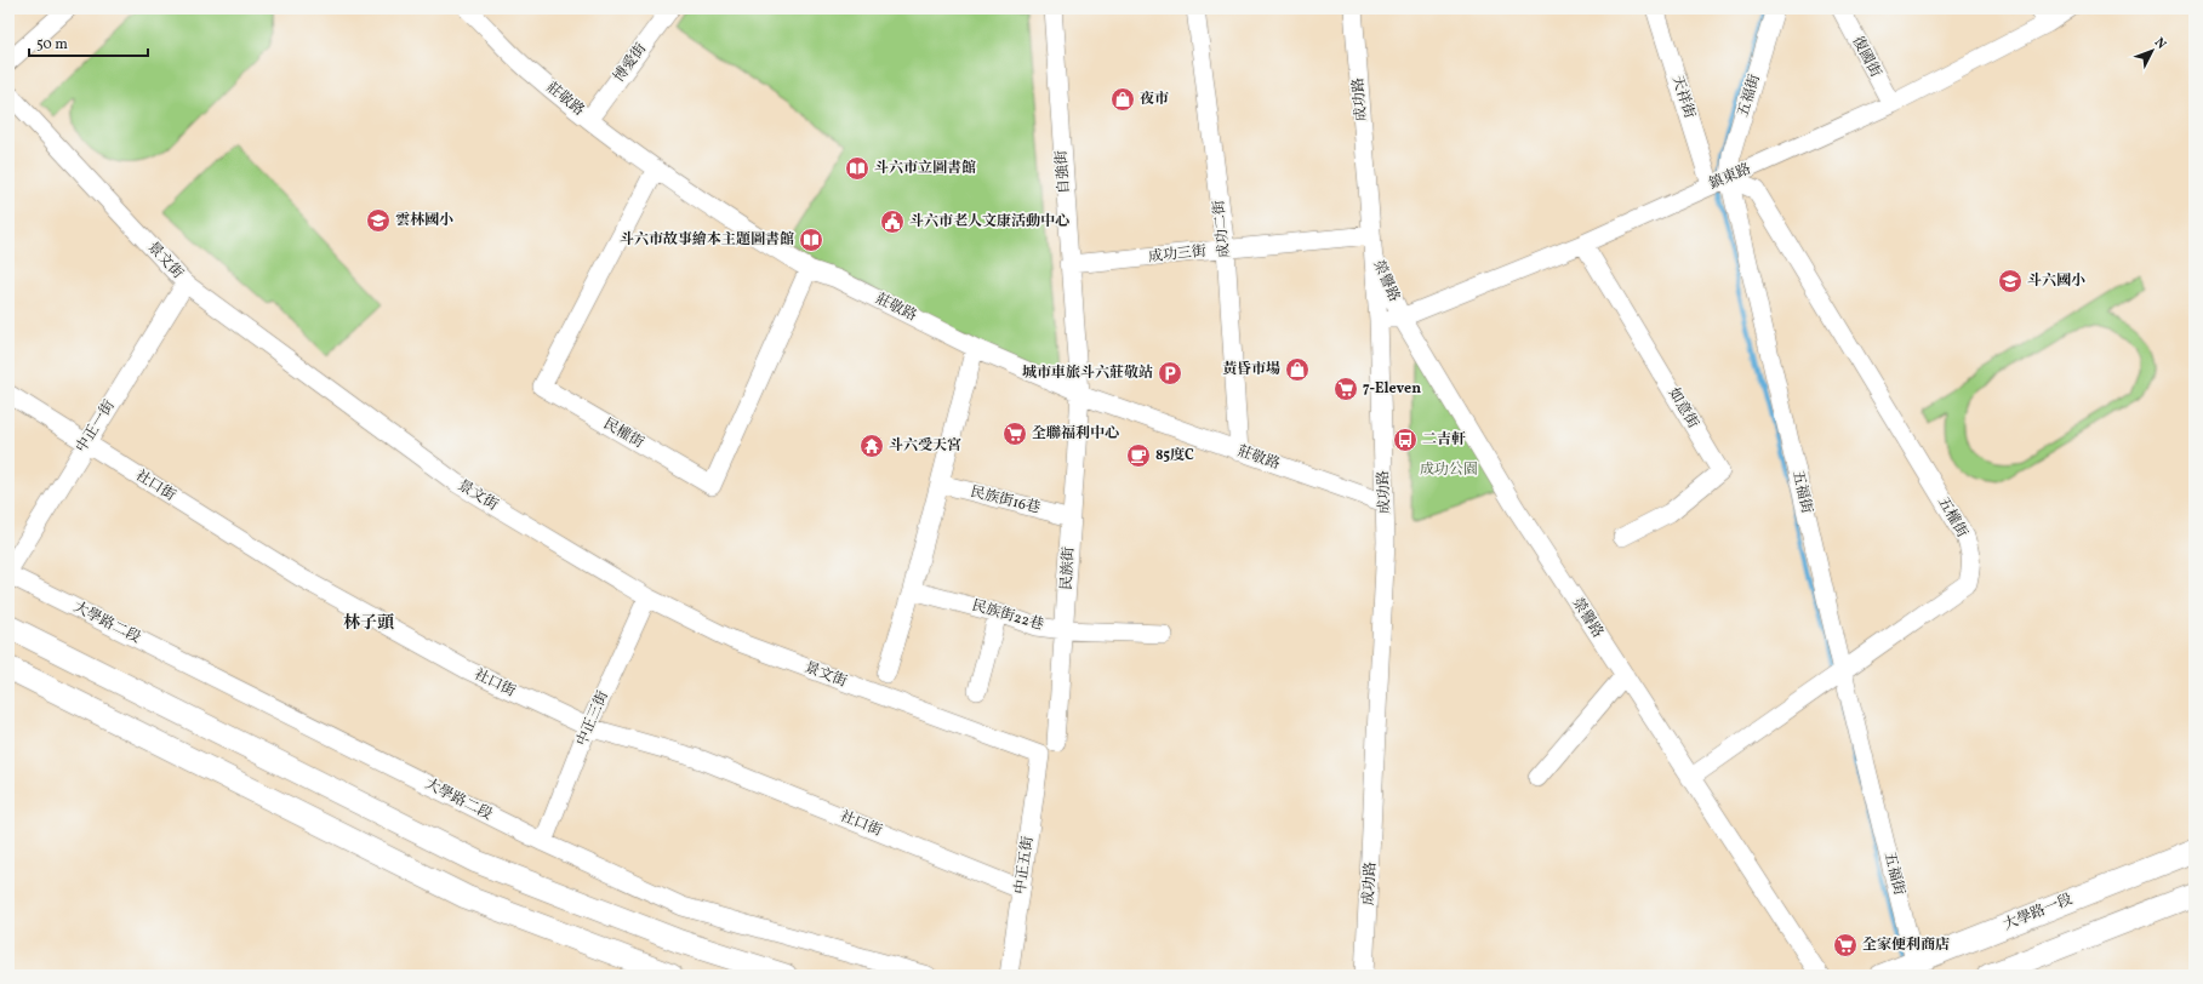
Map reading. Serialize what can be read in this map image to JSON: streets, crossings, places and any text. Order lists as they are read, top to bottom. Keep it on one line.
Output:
{"streets":{"main road":["大學路一段"],"street":["復國街","博愛街","五福街","天祥街","莊敬路","成功路","自強街","鎮東路","成功二街","成功三街","景文街","榮譽路","如意街","中正一街","民權街","社口街","民族街16巷","五權街","民族街","民族街22巷","大學路二段","中正三街","中正五街"]},"crossings":[["復國街","鎮東路"],["博愛街","莊敬路"],["五福街","天祥街"],["五福街","鎮東路"],["五福街","五權街"],["五福街","大學路一段"],["天祥街","鎮東路"],["天祥街","五權街"],["莊敬路","成功路"],["莊敬路","自強街"],["莊敬路","成功二街"],["莊敬路","民權街"],["莊敬路","民族街"],["成功路","鎮東路"],["成功路","成功三街"],["成功路","榮譽路"],["自強街","成功三街"],["自強街","民族街"],["鎮東路","榮譽路"],["鎮東路","如意街"],["鎮東路","五權街"],["成功二街","成功三街"],["成功三街","榮譽路"],["景文街","中正一街"],["景文街","中正三街"],["景文街","中正五街"],["榮譽路","五權街"],["中正一街","社口街"],["中正一街","大學路二段"],["社口街","中正三街"],["社口街","中正五街"],["民族街16巷","民族街"],["民族街","民族街22巷"],["大學路二段","中正三街"]],"districts":["林子頭"],"parks":["成功公園"],"places":{"shop":["夜市","黃昏市場"],"library":["斗六市立圖書館","斗六市故事繪本主題圖書館"],"school or university":["雲林國小","斗六國小"],"public building":["斗六市老人文康活動中心"],"parking":["城市車旅斗六莊敬站"],"supermarket":["7-Eleven","全聯福利中心","全家便利商店"],"bus stop":["二吉軒"],"temple":["斗六受天宮"],"cafe":["85度C"]},"scale_bar":"50 m","north":"top right"}
